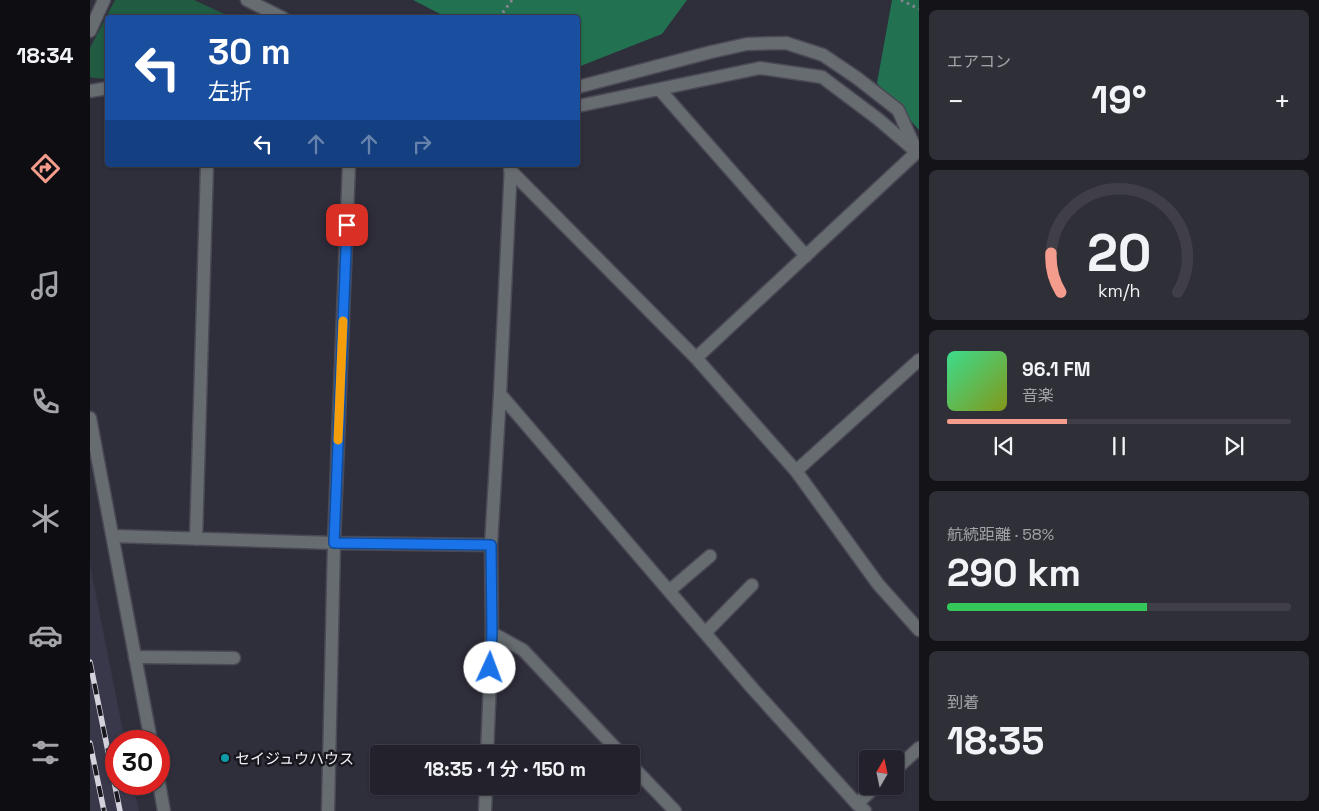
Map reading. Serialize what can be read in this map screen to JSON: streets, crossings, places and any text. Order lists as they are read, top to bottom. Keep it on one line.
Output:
{"places":["セイジュウハウス"],"north":"top","page":{"tabs":"18:34","tile":["エアコン",["航続距離 · 58%","290 km"],["到着","18:35"]],"turn":["30 m","左折"],"heat":["−","19°","+"],"song":["96.1 FM","音楽"],"limit":"30","trip":"18:35 · 1 分 · 150 m","gauge":["20","km/h"]}}
